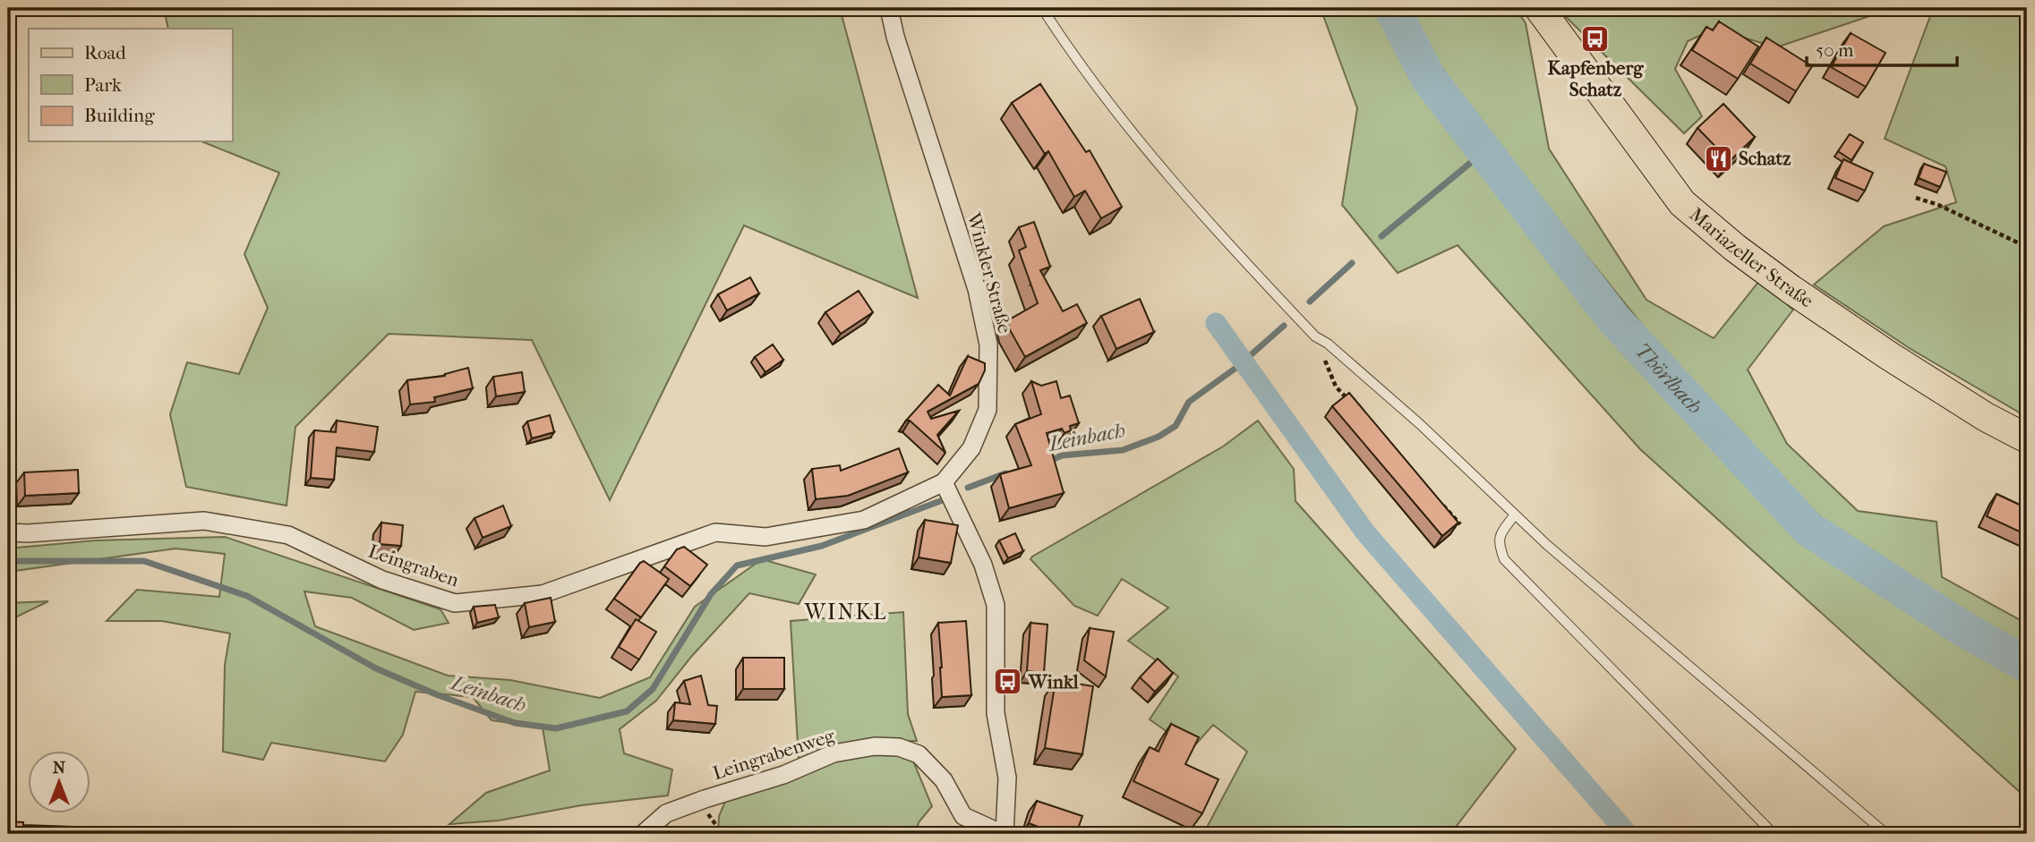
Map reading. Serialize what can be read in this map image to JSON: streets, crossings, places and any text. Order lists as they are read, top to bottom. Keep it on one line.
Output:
{"streets":{"main road":["Mariazeller Straße"],"street":["Winkler Straße","Leingraben","Leingrabenweg"]},"crossings":[["Winkler Straße","Leingraben"]],"districts":["WINKL"],"water":["Thörlbach","Leinbach"],"places":{"bus stop":["Kapfenberg Schatz","Winkl"],"restaurant":["Schatz"]},"legend":["Road","Park","Building"],"scale_bar":"50 m","north":"top"}
